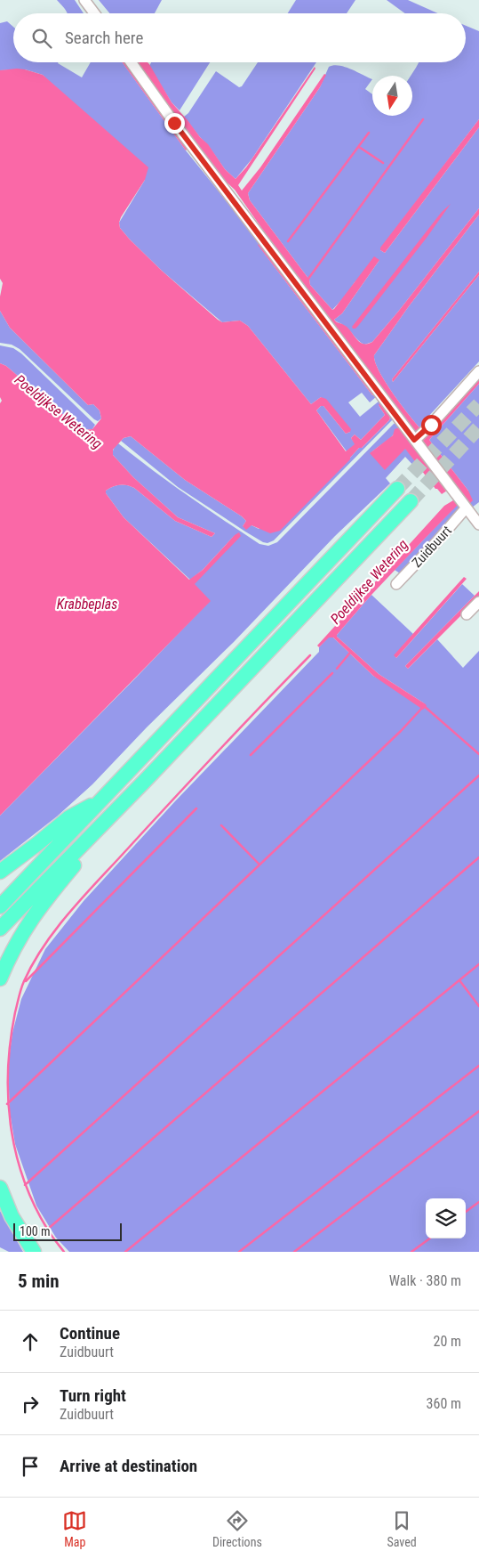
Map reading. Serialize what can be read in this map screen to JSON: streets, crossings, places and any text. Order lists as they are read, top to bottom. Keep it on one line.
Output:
{"streets":{"street":["Zuidbuurt"]},"water":["Poeldijkse Wetering","Krabbeplas"],"scale_bar":"100 m","north":"bottom","page":{"search":"Search here","scale":"100 m","heading":["5 min","Walk · 380 m"],"list":[["Continue","Zuidbuurt","20 m"],["Turn right","Zuidbuurt","360 m"],"Arrive at destination"],"nav":["Map","Directions","Saved"]}}
